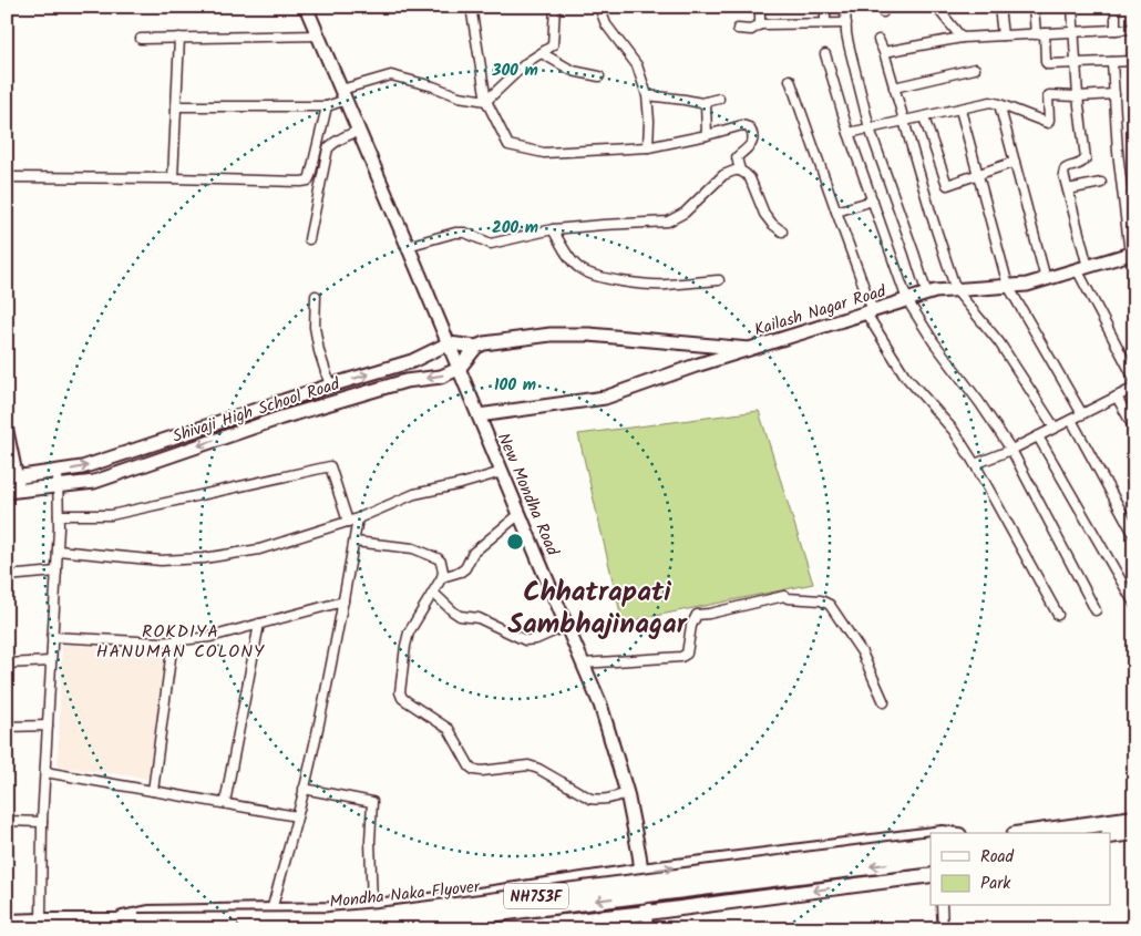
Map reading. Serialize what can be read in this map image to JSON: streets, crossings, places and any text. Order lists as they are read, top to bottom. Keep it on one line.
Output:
{"streets":{"highway":["Mondha Naka Flyover","NH753F"],"street":["Kailash Nagar Road","Shivaji High School Road","New Mondha Road"]},"crossings":[["Shivaji High School Road","New Mondha Road"],["Mondha Naka Flyover","NH753F"]],"districts":["Chhatrapati Sambhajinagar","ROKDIYA HANUMAN COLONY"],"legend":["Road","Park"],"rings":["300 m","200 m","100 m"]}
